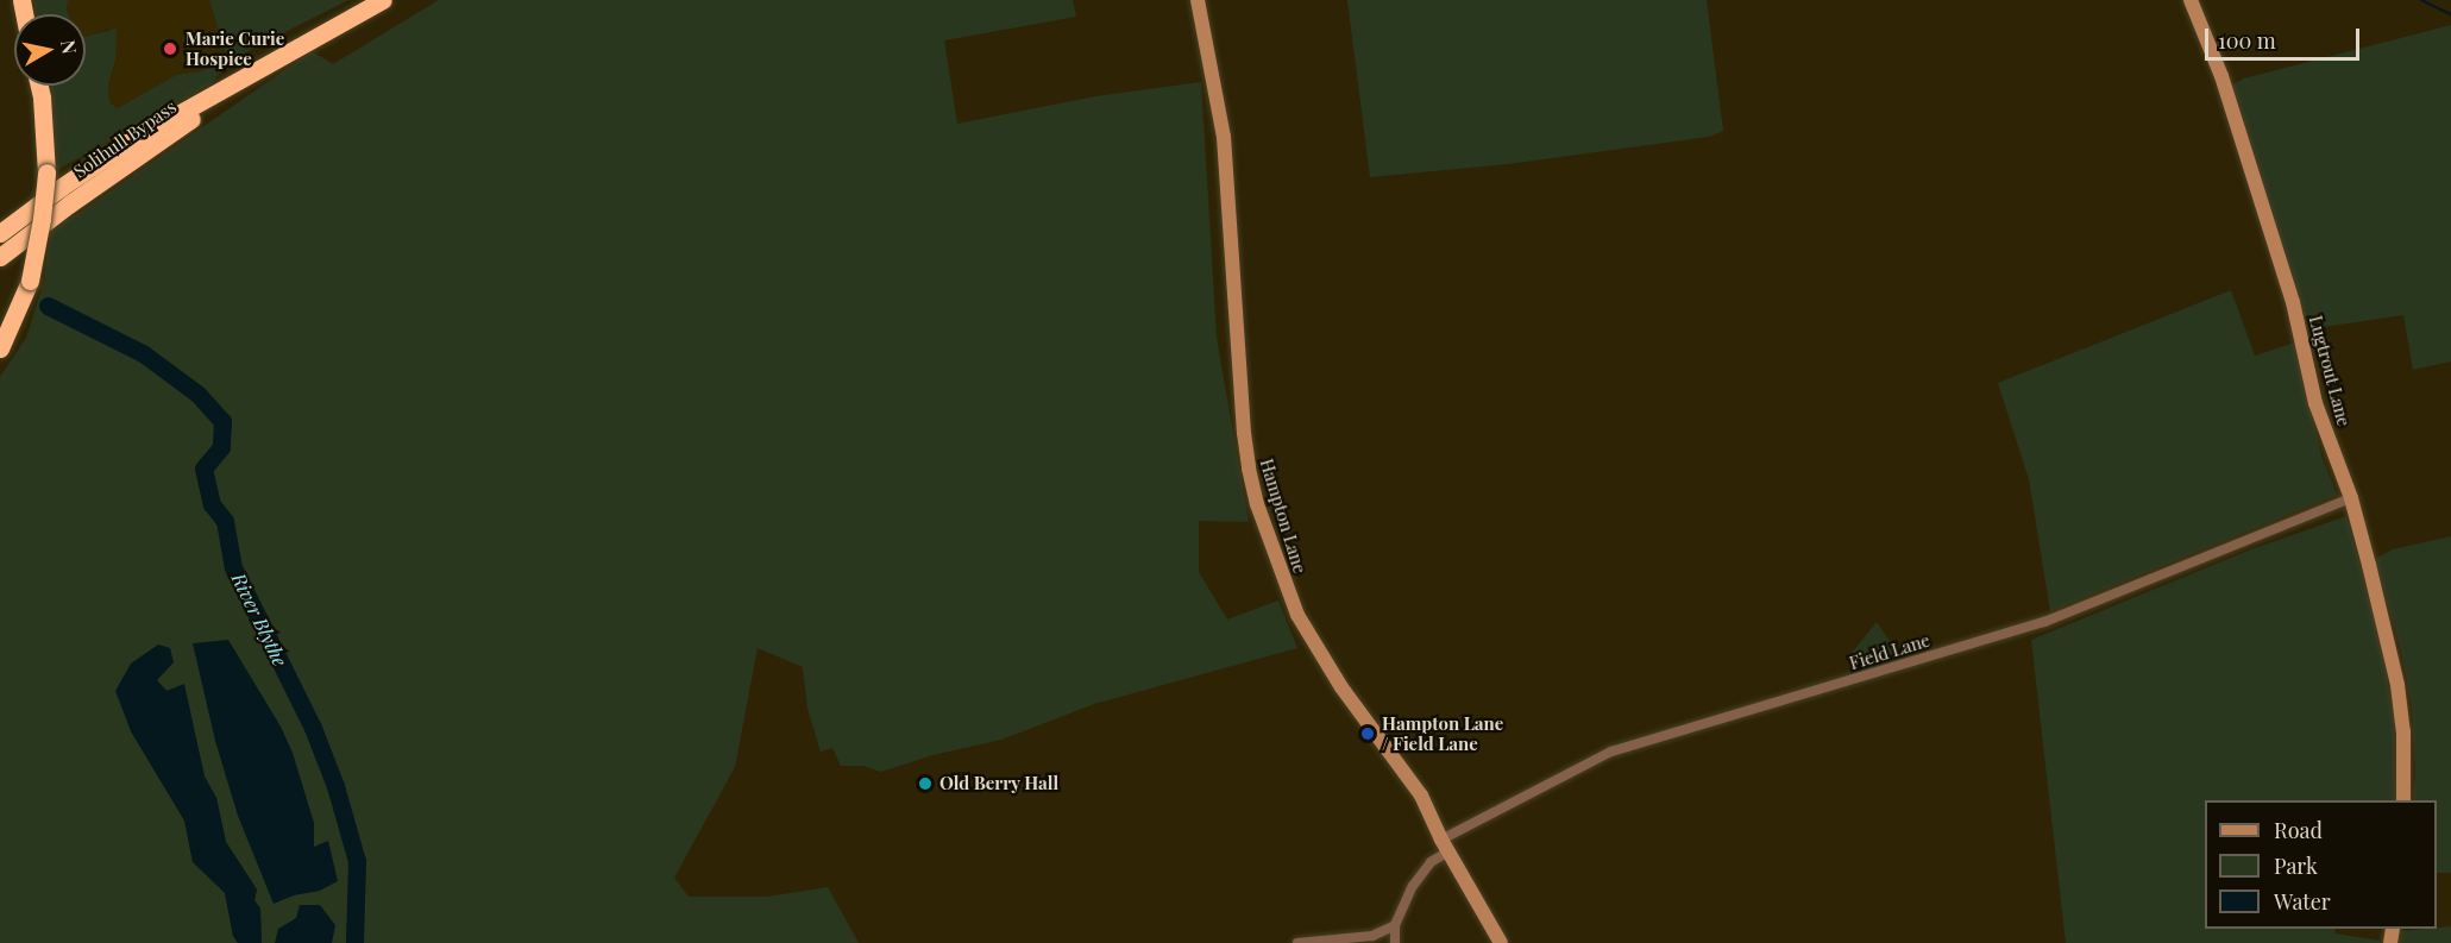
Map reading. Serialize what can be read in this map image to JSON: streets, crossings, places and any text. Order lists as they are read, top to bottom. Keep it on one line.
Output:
{"streets":{"highway":["Solihull Bypass"],"main road":["Lugtrout Lane","Hampton Lane"],"street":["Field Lane"]},"crossings":[["Lugtrout Lane","Field Lane"],["Hampton Lane","Field Lane"]],"water":["River Blythe"],"places":["Marie Curie Hospice","Hampton Lane / Field Lane","Old Berry Hall"],"legend":["Road","Park","Water"],"scale_bar":"100 m","north":"right"}
